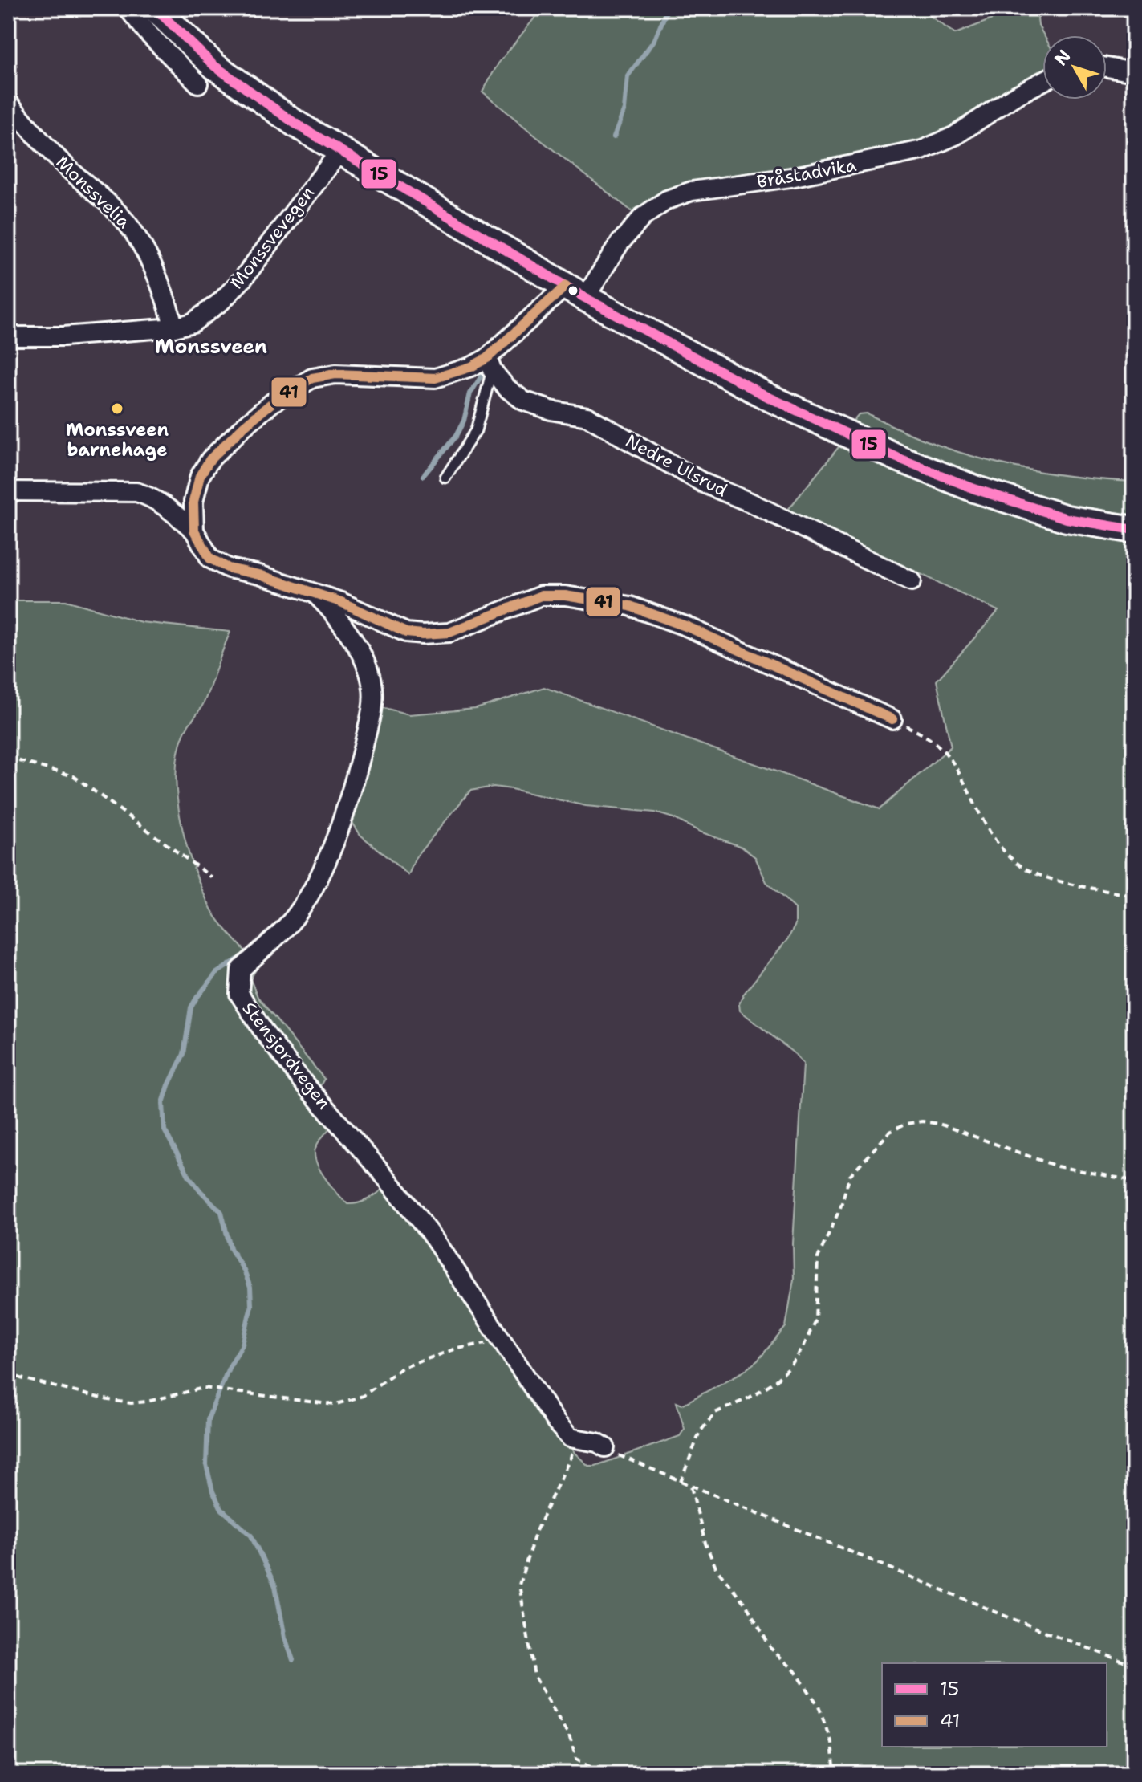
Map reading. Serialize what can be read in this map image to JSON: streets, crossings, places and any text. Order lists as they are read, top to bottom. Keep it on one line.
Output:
{"streets":{"street":["Bråstadvika","Monssvelia","Monssvevegen","Nedre Ulsrud","Stensjordvegen"]},"crossings":[["Bråstadvika","Stensjordvegen"],["Monssvelia","Monssvevegen"],["Nedre Ulsrud","Stensjordvegen"]],"districts":["Monssveen"],"places":["Monssveen barnehage"],"lines":["transit line 15","transit line 41"],"legend":["15","41"],"north":"top left"}
